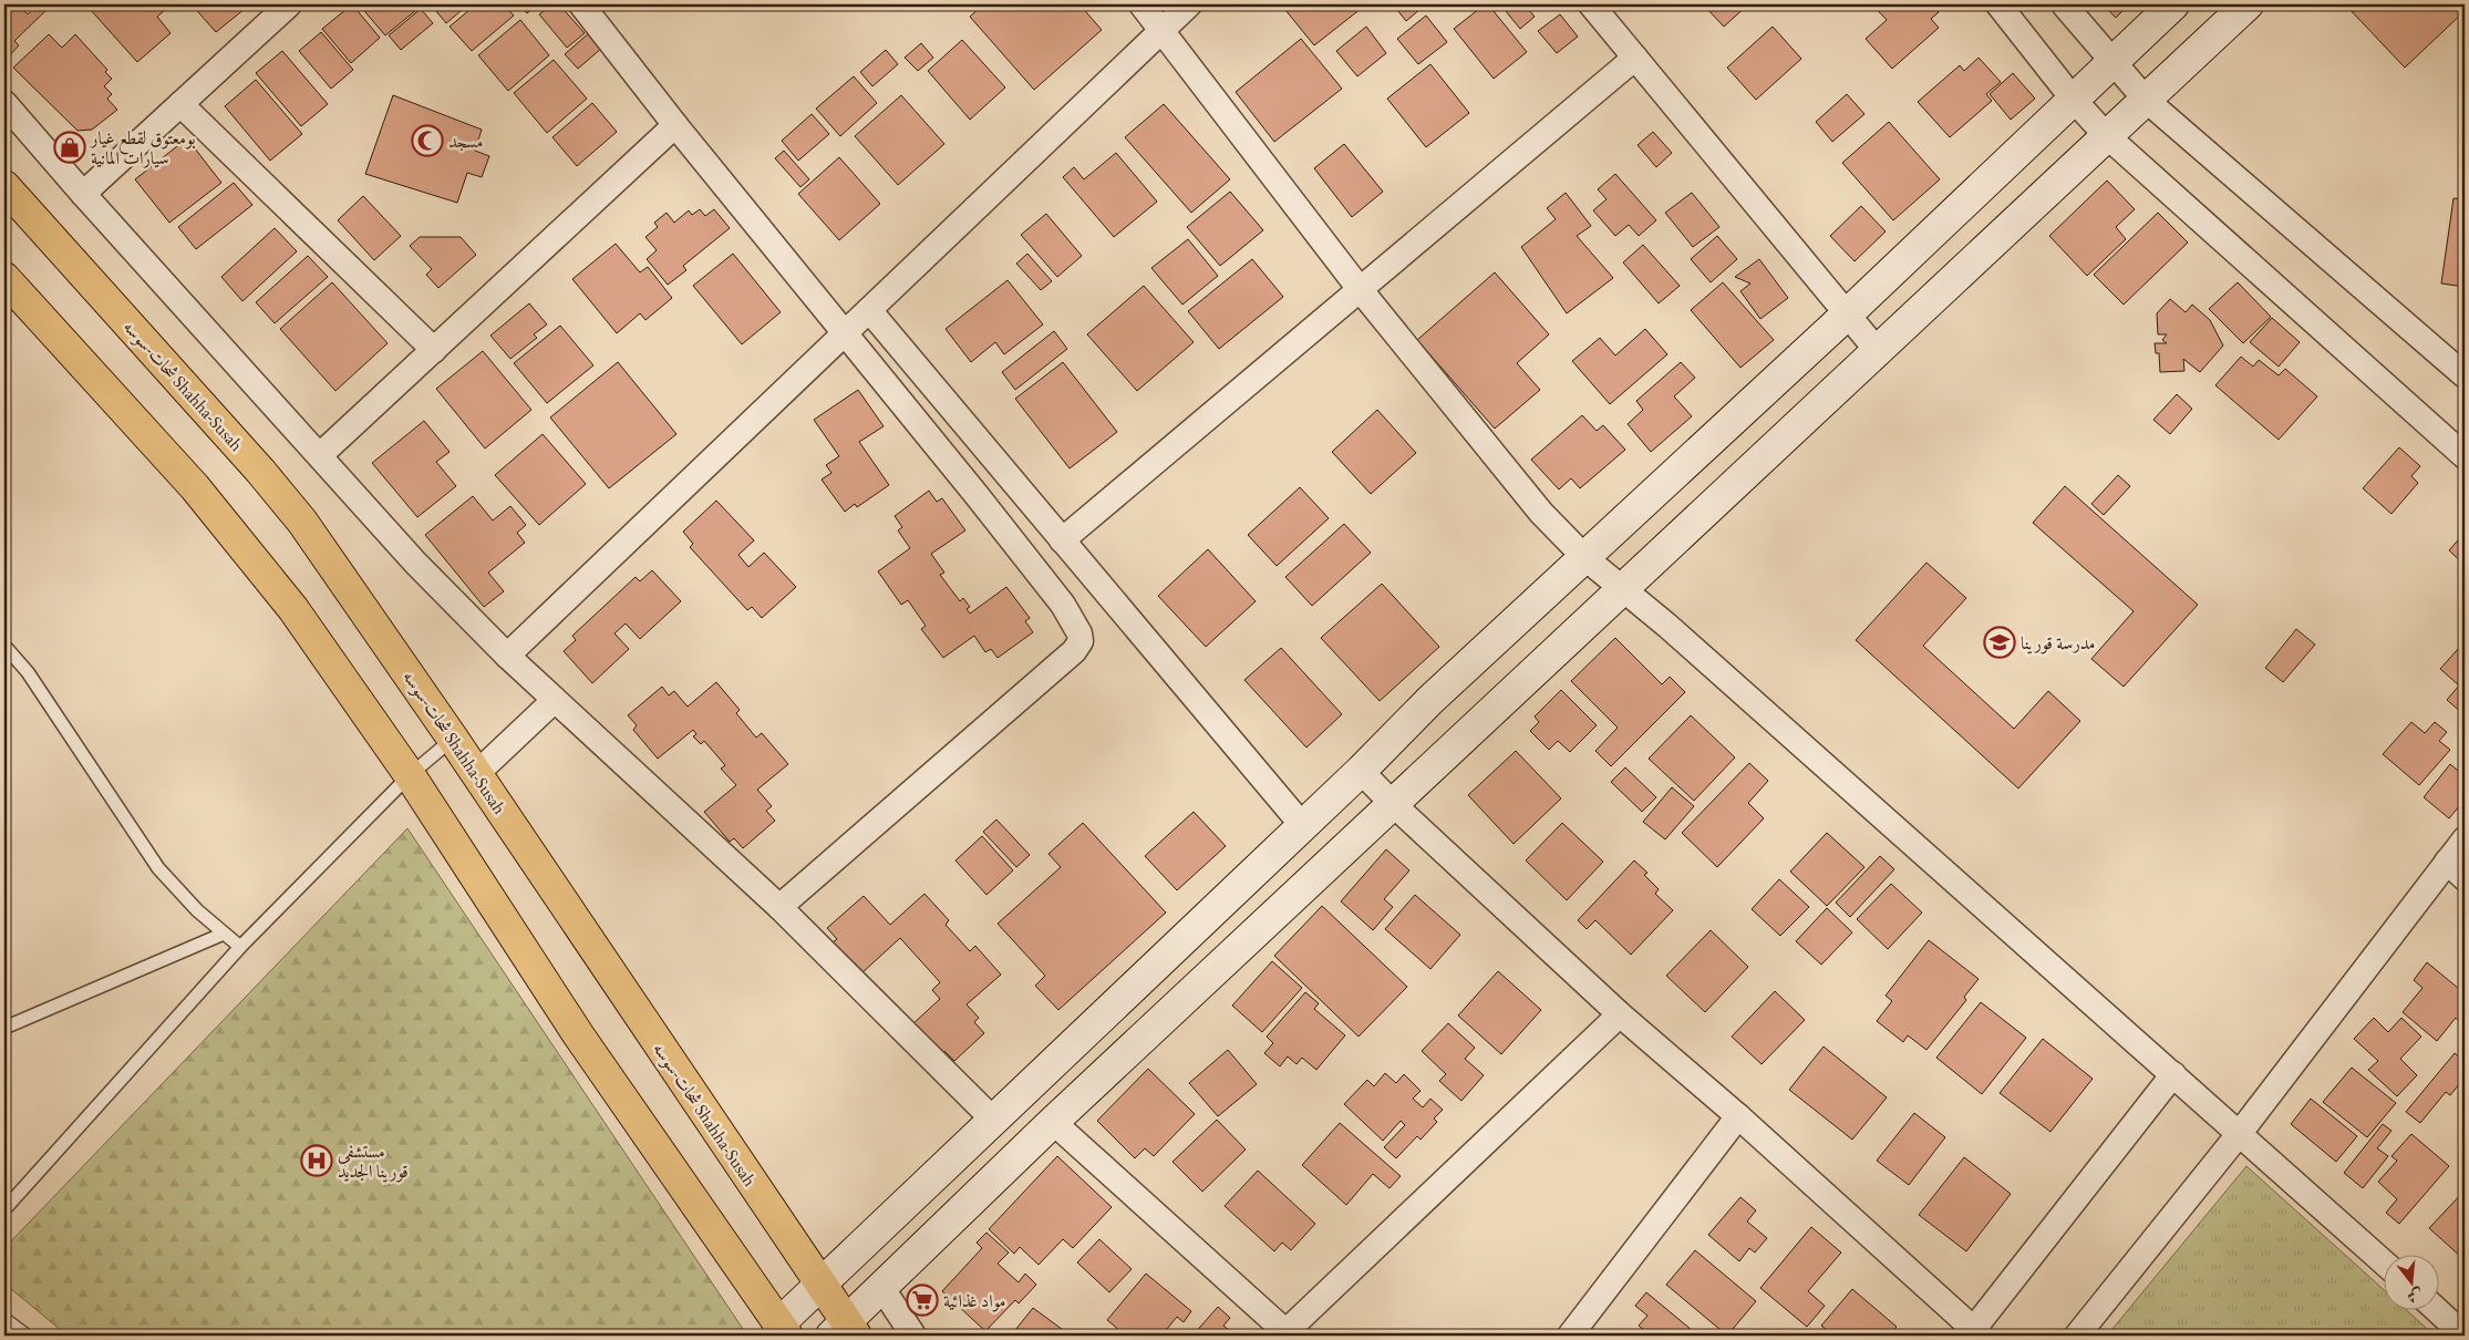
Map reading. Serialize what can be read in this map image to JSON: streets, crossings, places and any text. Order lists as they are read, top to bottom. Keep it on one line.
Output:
{"streets":{"main road":["شحات-سوسه Shahha-Susah"]},"places":{"mosque":["مسجد"],"shop":["بومعتوق لقطع غيار سيارات المانية"],"school or university":["مدرسة قورينا"],"hospital":["مستشفي قورينا الجديد"],"supermarket":["مواد غذائية"]},"north":"bottom"}
